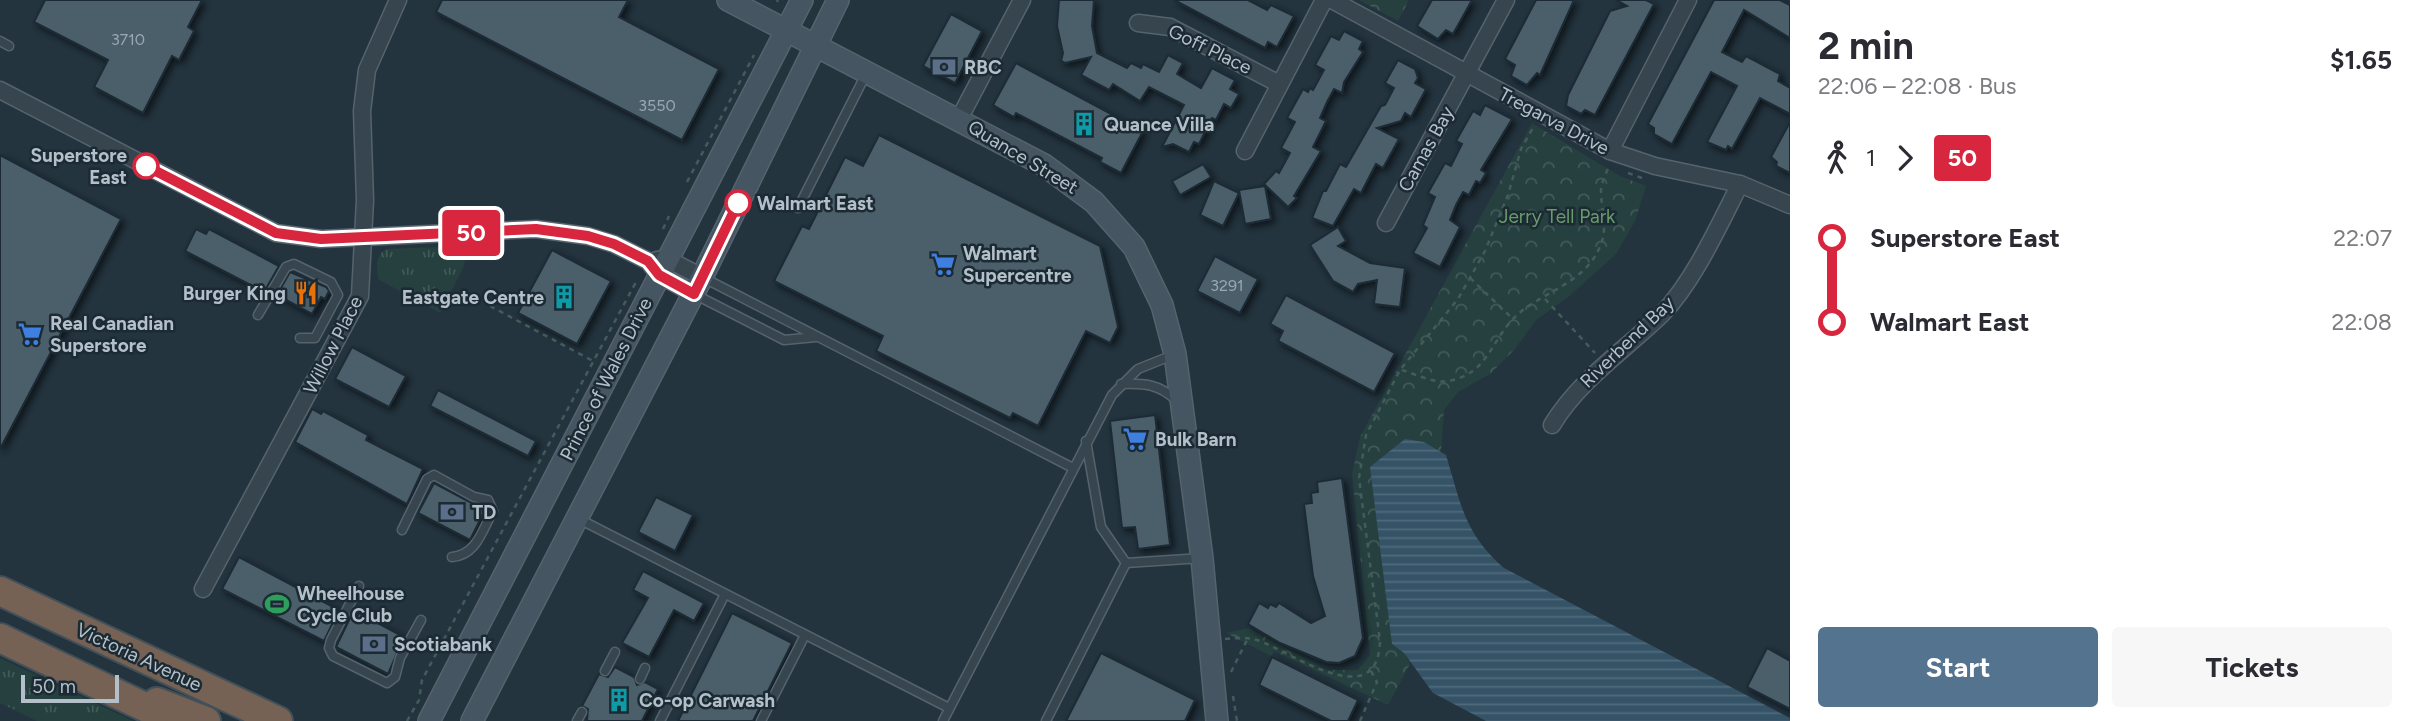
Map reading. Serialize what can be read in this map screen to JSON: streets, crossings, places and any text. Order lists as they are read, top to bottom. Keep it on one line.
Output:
{"streets":{"highway":["Victoria Avenue"],"main road":["Quance Street","Prince of Wales Drive"],"street":["Goff Place","Tregarva Drive","Camas Bay","Riverbend Bay","Willow Place"]},"crossings":[["Tregarva Drive","Camas Bay"],["Tregarva Drive","Riverbend Bay"],["Quance Street","Prince of Wales Drive"]],"parks":["Jerry Tell Park"],"places":{"bank":["RBC","TD","Scotiabank"],"building":["Quance Villa","Eastgate Centre","Co-op Carwash"],"other":["Superstore East","Walmart East"],"supermarket":["Walmart Supercentre","Real Canadian Superstore","Bulk Barn"],"restaurant":["Burger King"],"sports":["Wheelhouse Cycle Club"]},"lines":["bus line 50"],"house_numbers":["3710","3550","3291"],"scale_bar":"50 m","page":{"on_map":"50","heading":["2 min","22:06 – 22:08 · Bus","$1.65"],"legs":["1","50"],"list":[{"name":"Superstore East","value":"22:07"},{"name":"Walmart East","value":"22:08"}],"buttons":["Start","Tickets"],"scale":"50 m"}}
